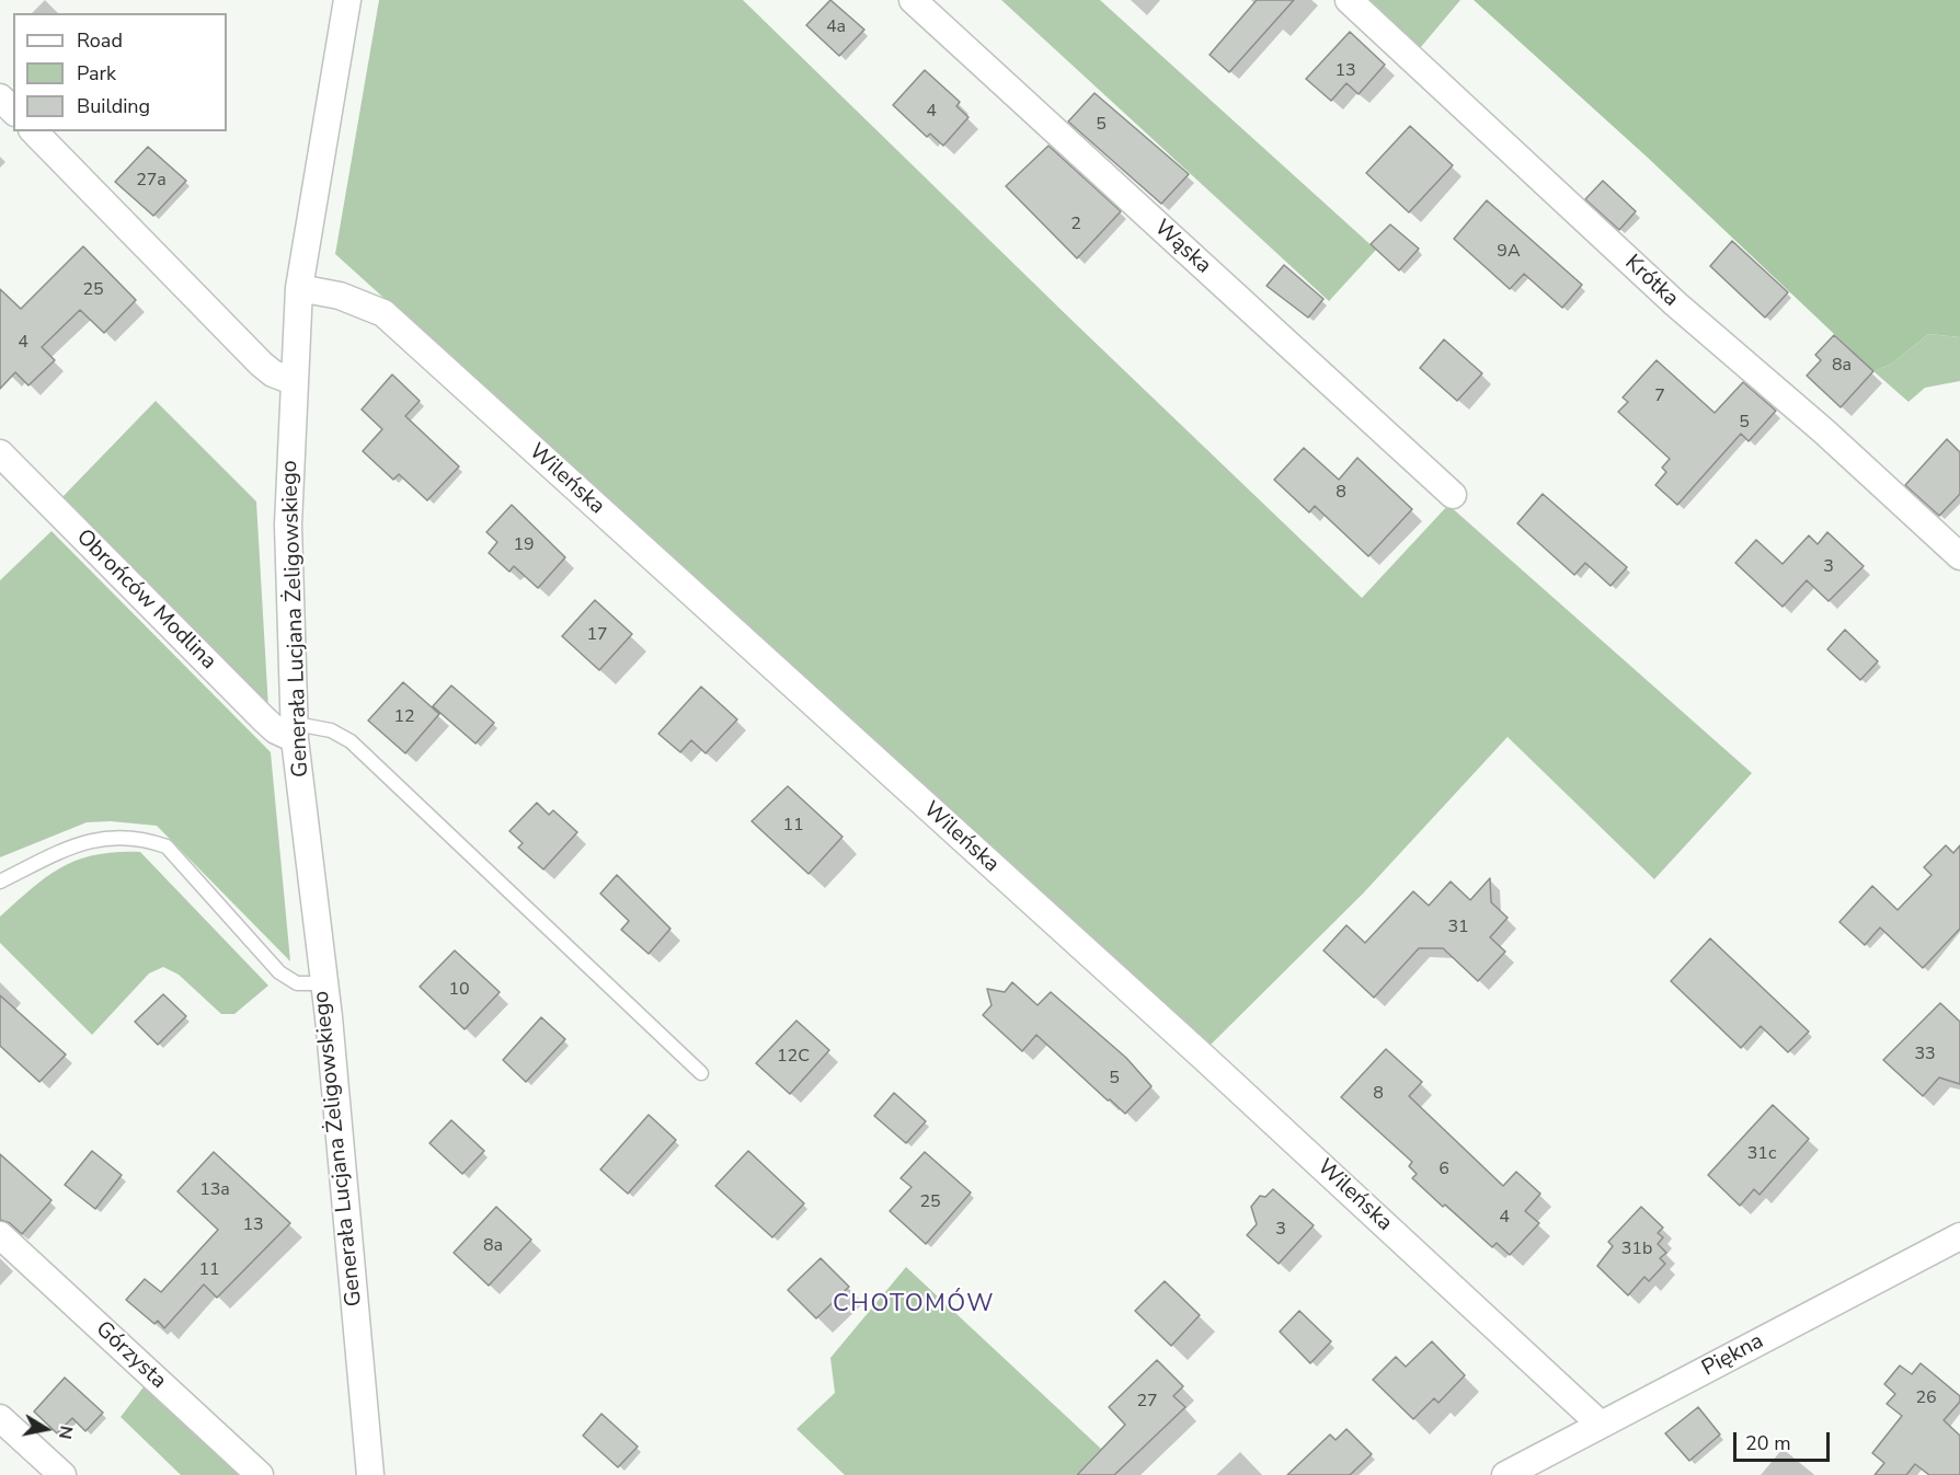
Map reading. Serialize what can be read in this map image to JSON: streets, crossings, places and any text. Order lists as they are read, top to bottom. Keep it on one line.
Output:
{"streets":{"street":["Wąska","Krótka","Wileńska","Obrońców Modlina","Generała Lucjana Żeligowskiego","Górzysta","Piękna"]},"crossings":[["Wileńska","Generała Lucjana Żeligowskiego"],["Wileńska","Piękna"],["Obrońców Modlina","Generała Lucjana Żeligowskiego"]],"districts":["CHOTOMÓW"],"house_numbers":["4a","13","4","5","27a","2","9A","25","4","8a","7","5","8","19","3","17","12","11","31","10","33","12C","5","8","31c","6","13a","25","4","13","3","8a","31b","11","26","27"],"legend":["Road","Park","Building"],"scale_bar":"20 m","north":"right"}
